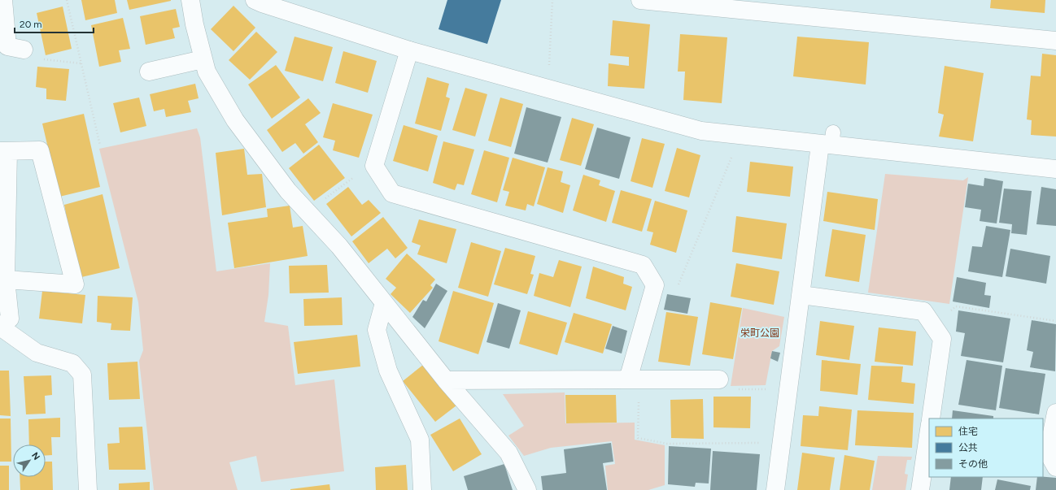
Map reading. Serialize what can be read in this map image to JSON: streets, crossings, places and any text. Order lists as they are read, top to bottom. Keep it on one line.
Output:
{"parks":["栄町公園"],"legend":["住宅","公共","その他"],"scale_bar":"20 m","north":"top right"}
